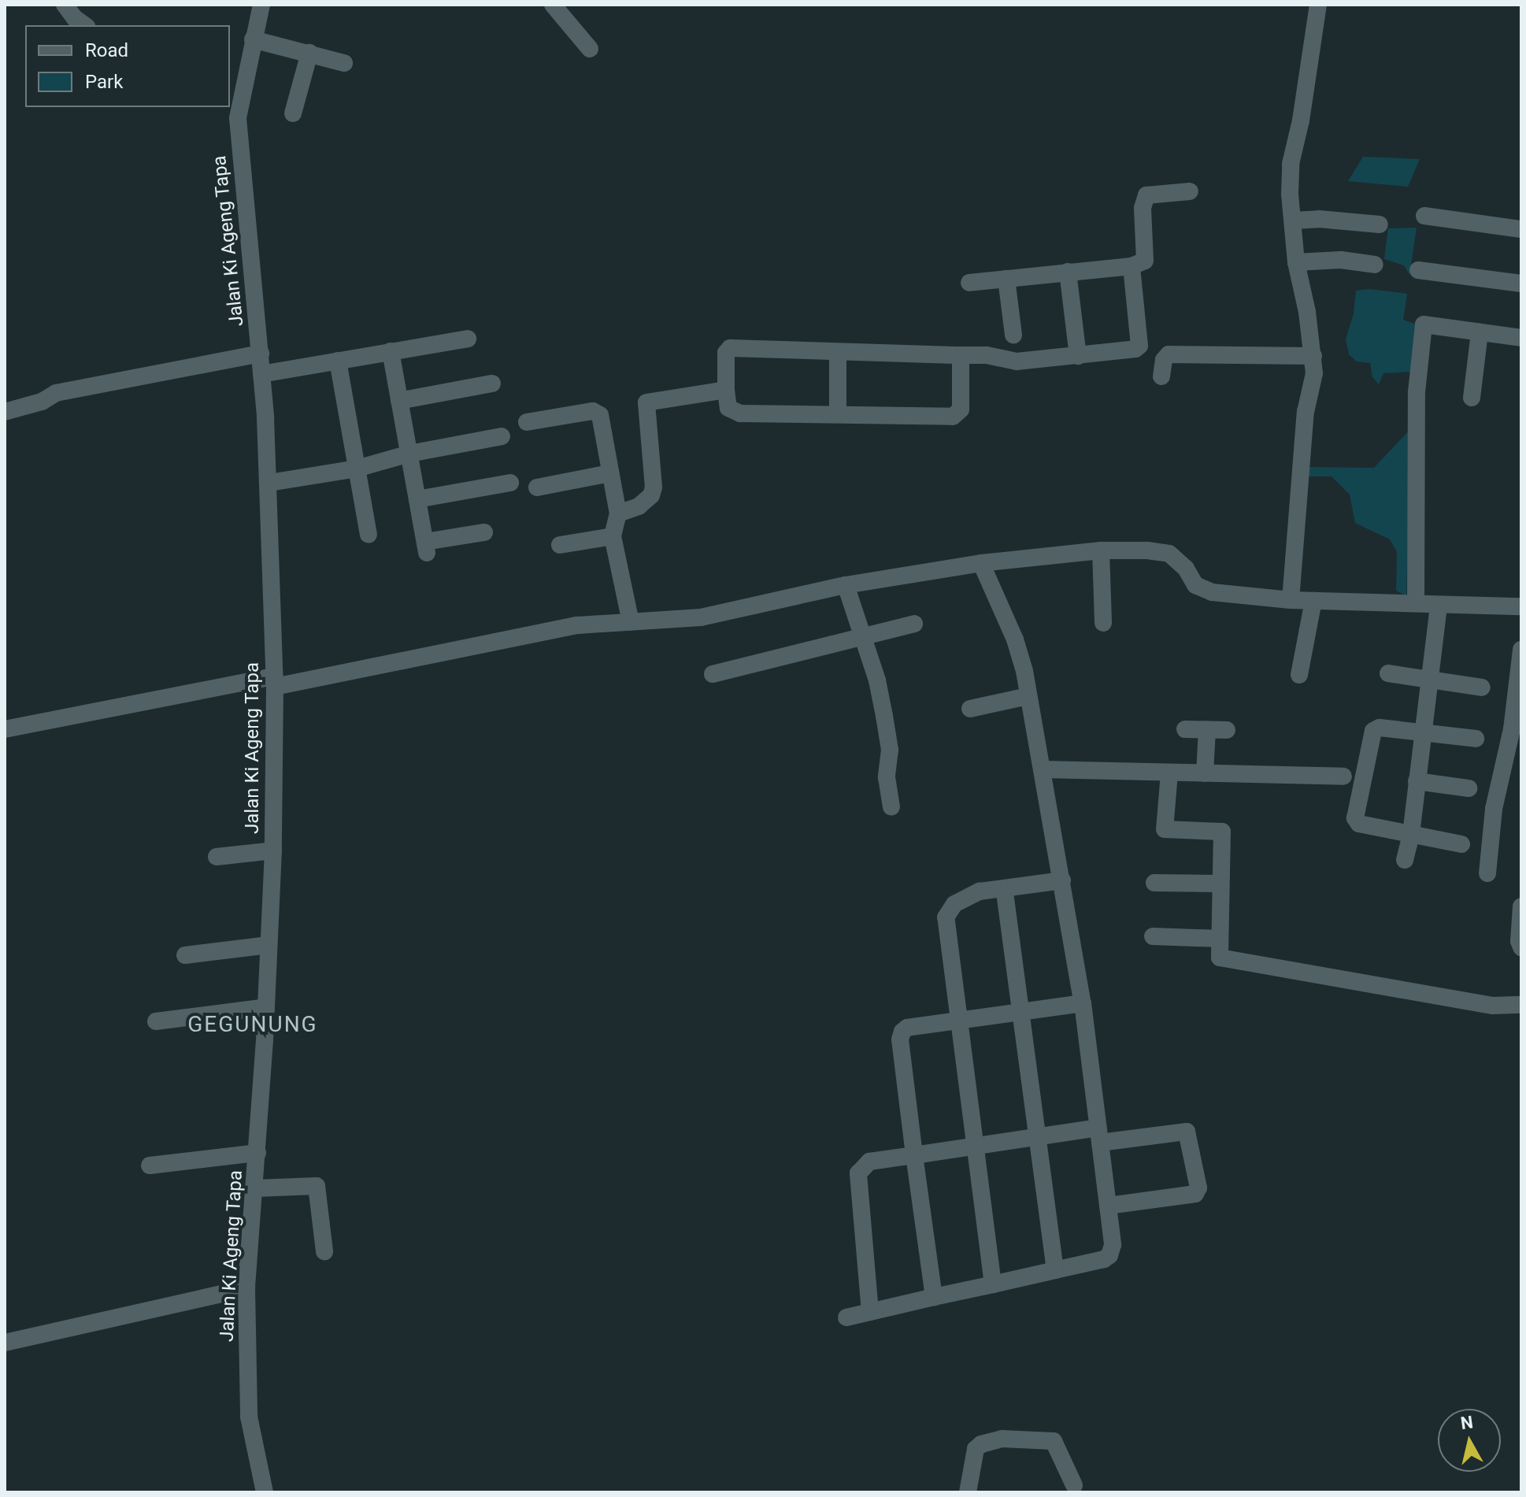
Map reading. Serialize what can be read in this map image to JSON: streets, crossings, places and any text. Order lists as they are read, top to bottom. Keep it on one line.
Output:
{"streets":{"street":["Jalan Ki Ageng Tapa"]},"districts":["GEGUNUNG"],"legend":["Road","Park"],"north":"top"}
